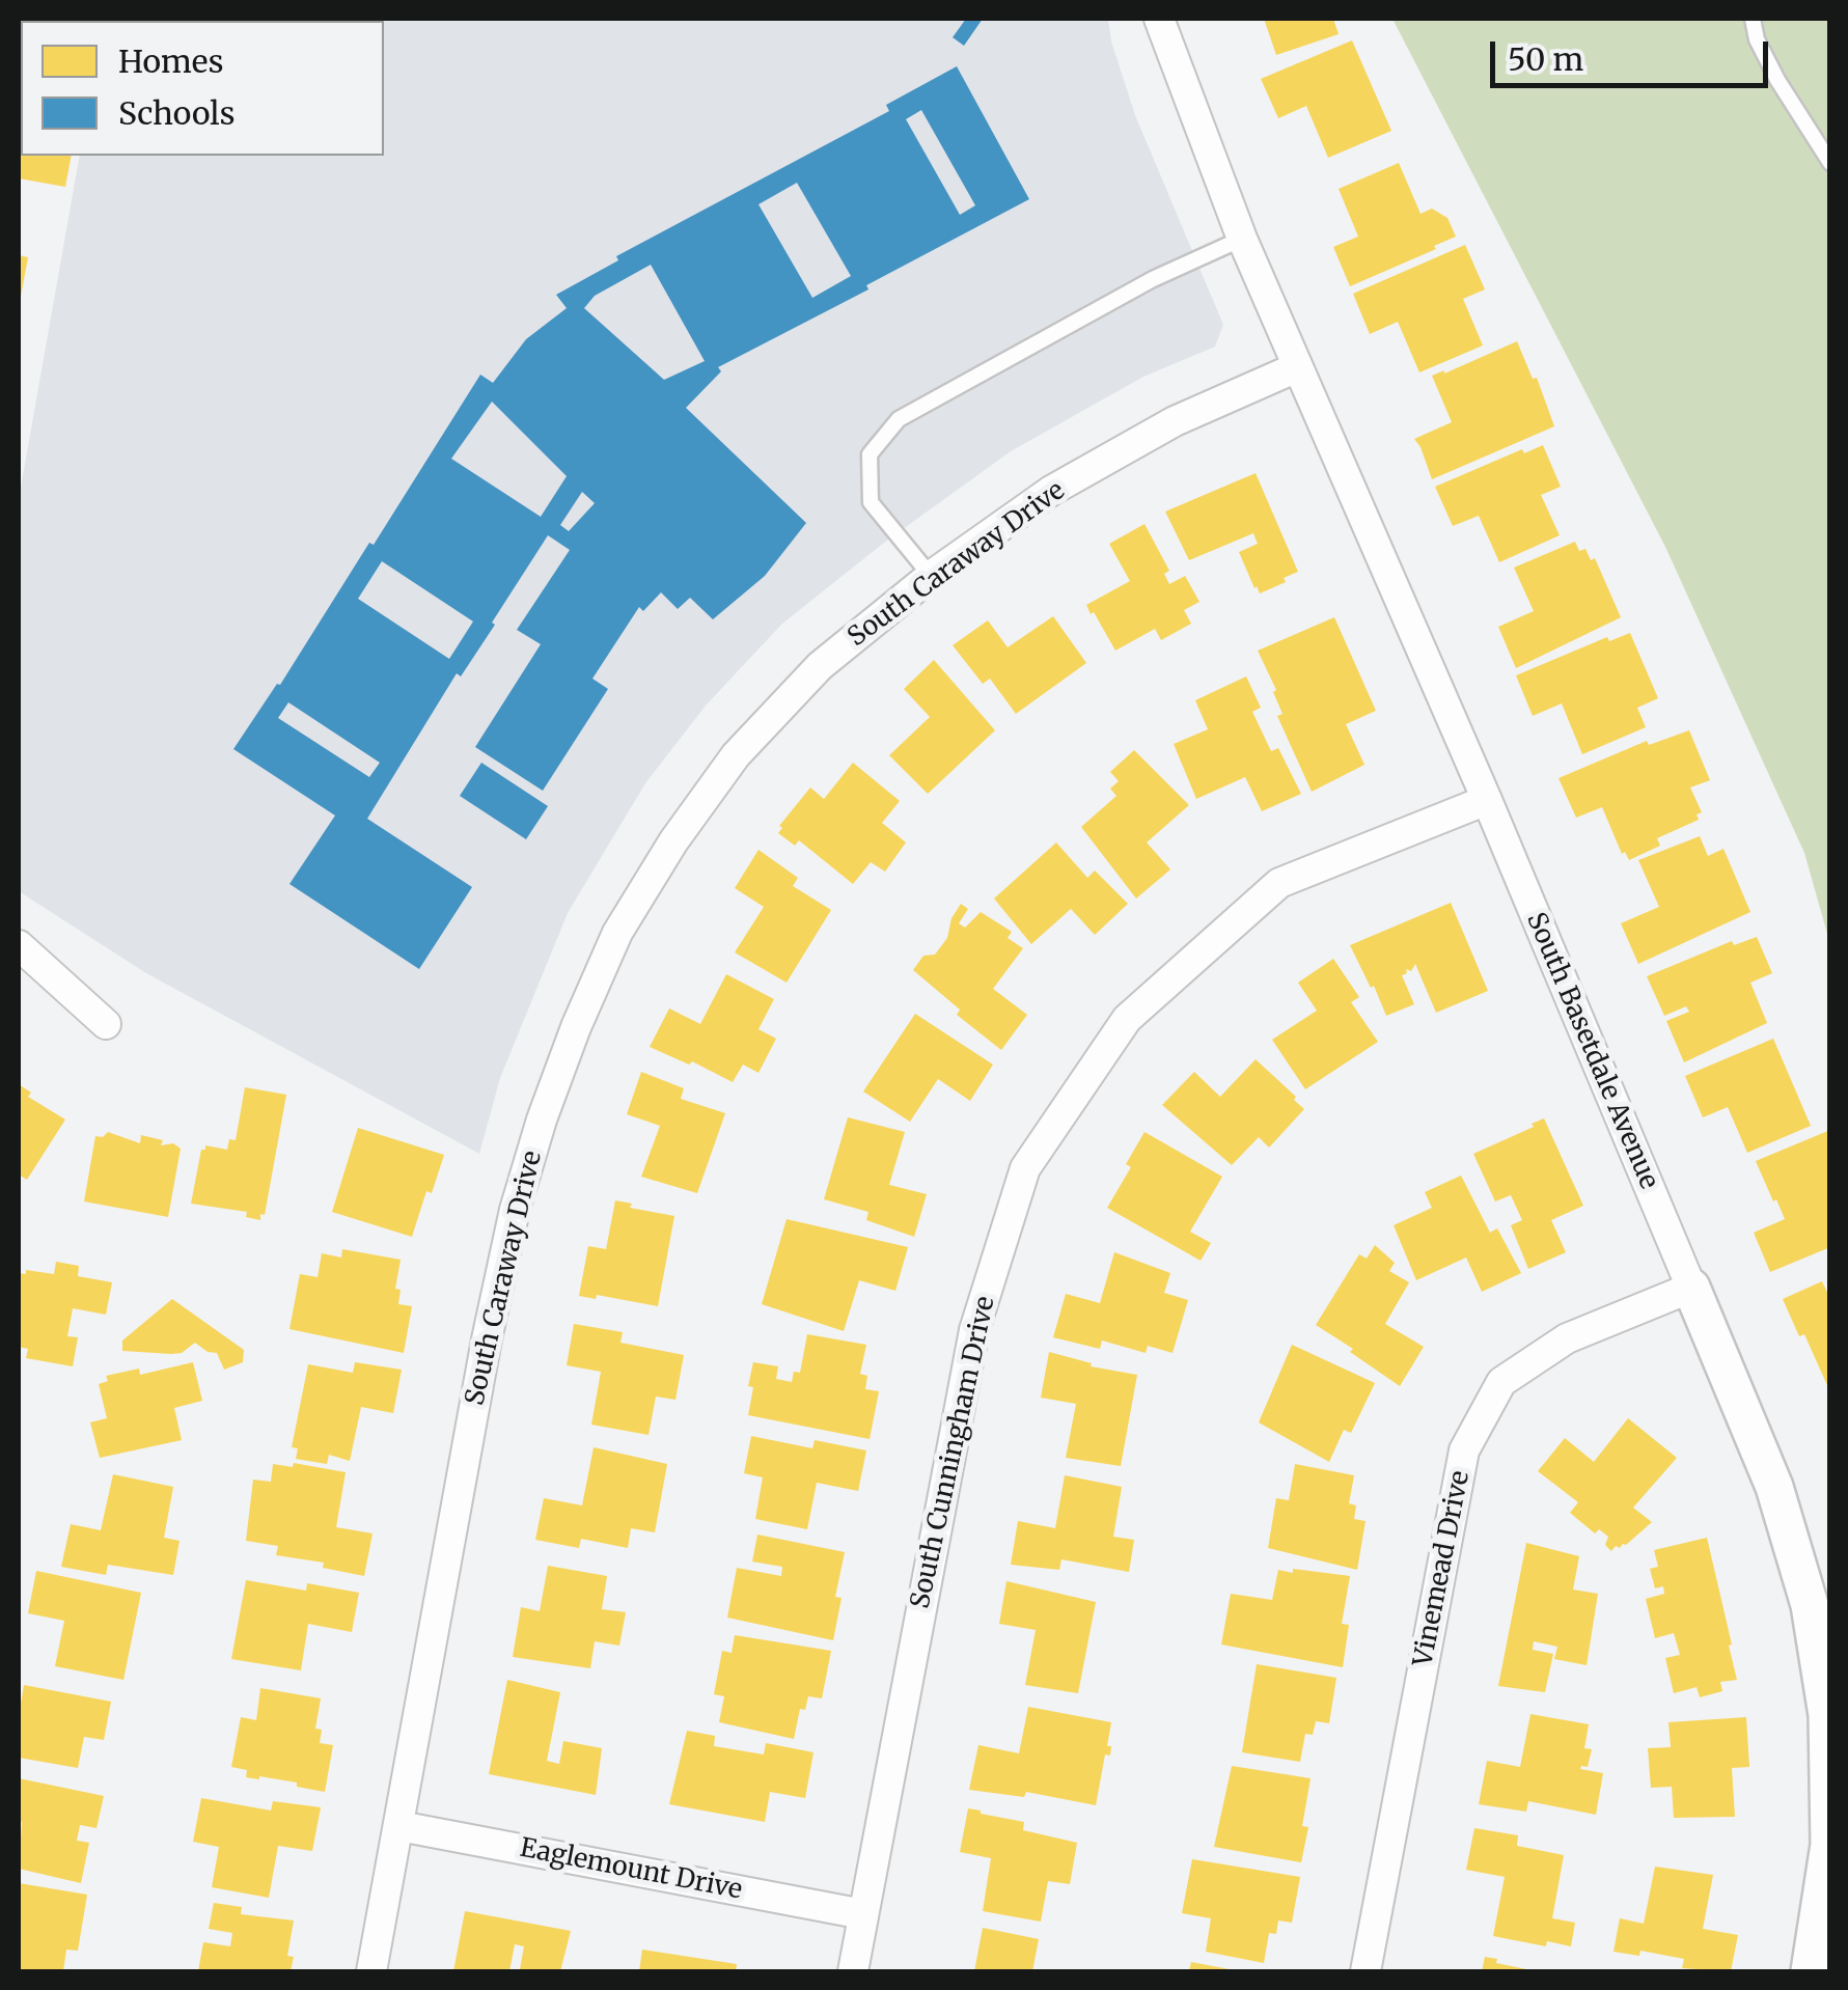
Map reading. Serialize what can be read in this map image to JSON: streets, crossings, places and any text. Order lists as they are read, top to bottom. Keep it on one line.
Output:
{"streets":{"street":["South Caraway Drive","South Basetdale Avenue","South Cunningham Drive","Vinemead Drive","Eaglemount Drive"]},"crossings":[["South Caraway Drive","South Basetdale Avenue"],["South Caraway Drive","Eaglemount Drive"],["South Basetdale Avenue","South Cunningham Drive"],["South Basetdale Avenue","Vinemead Drive"],["South Cunningham Drive","Eaglemount Drive"]],"legend":["Homes","Schools"],"scale_bar":"50 m"}
